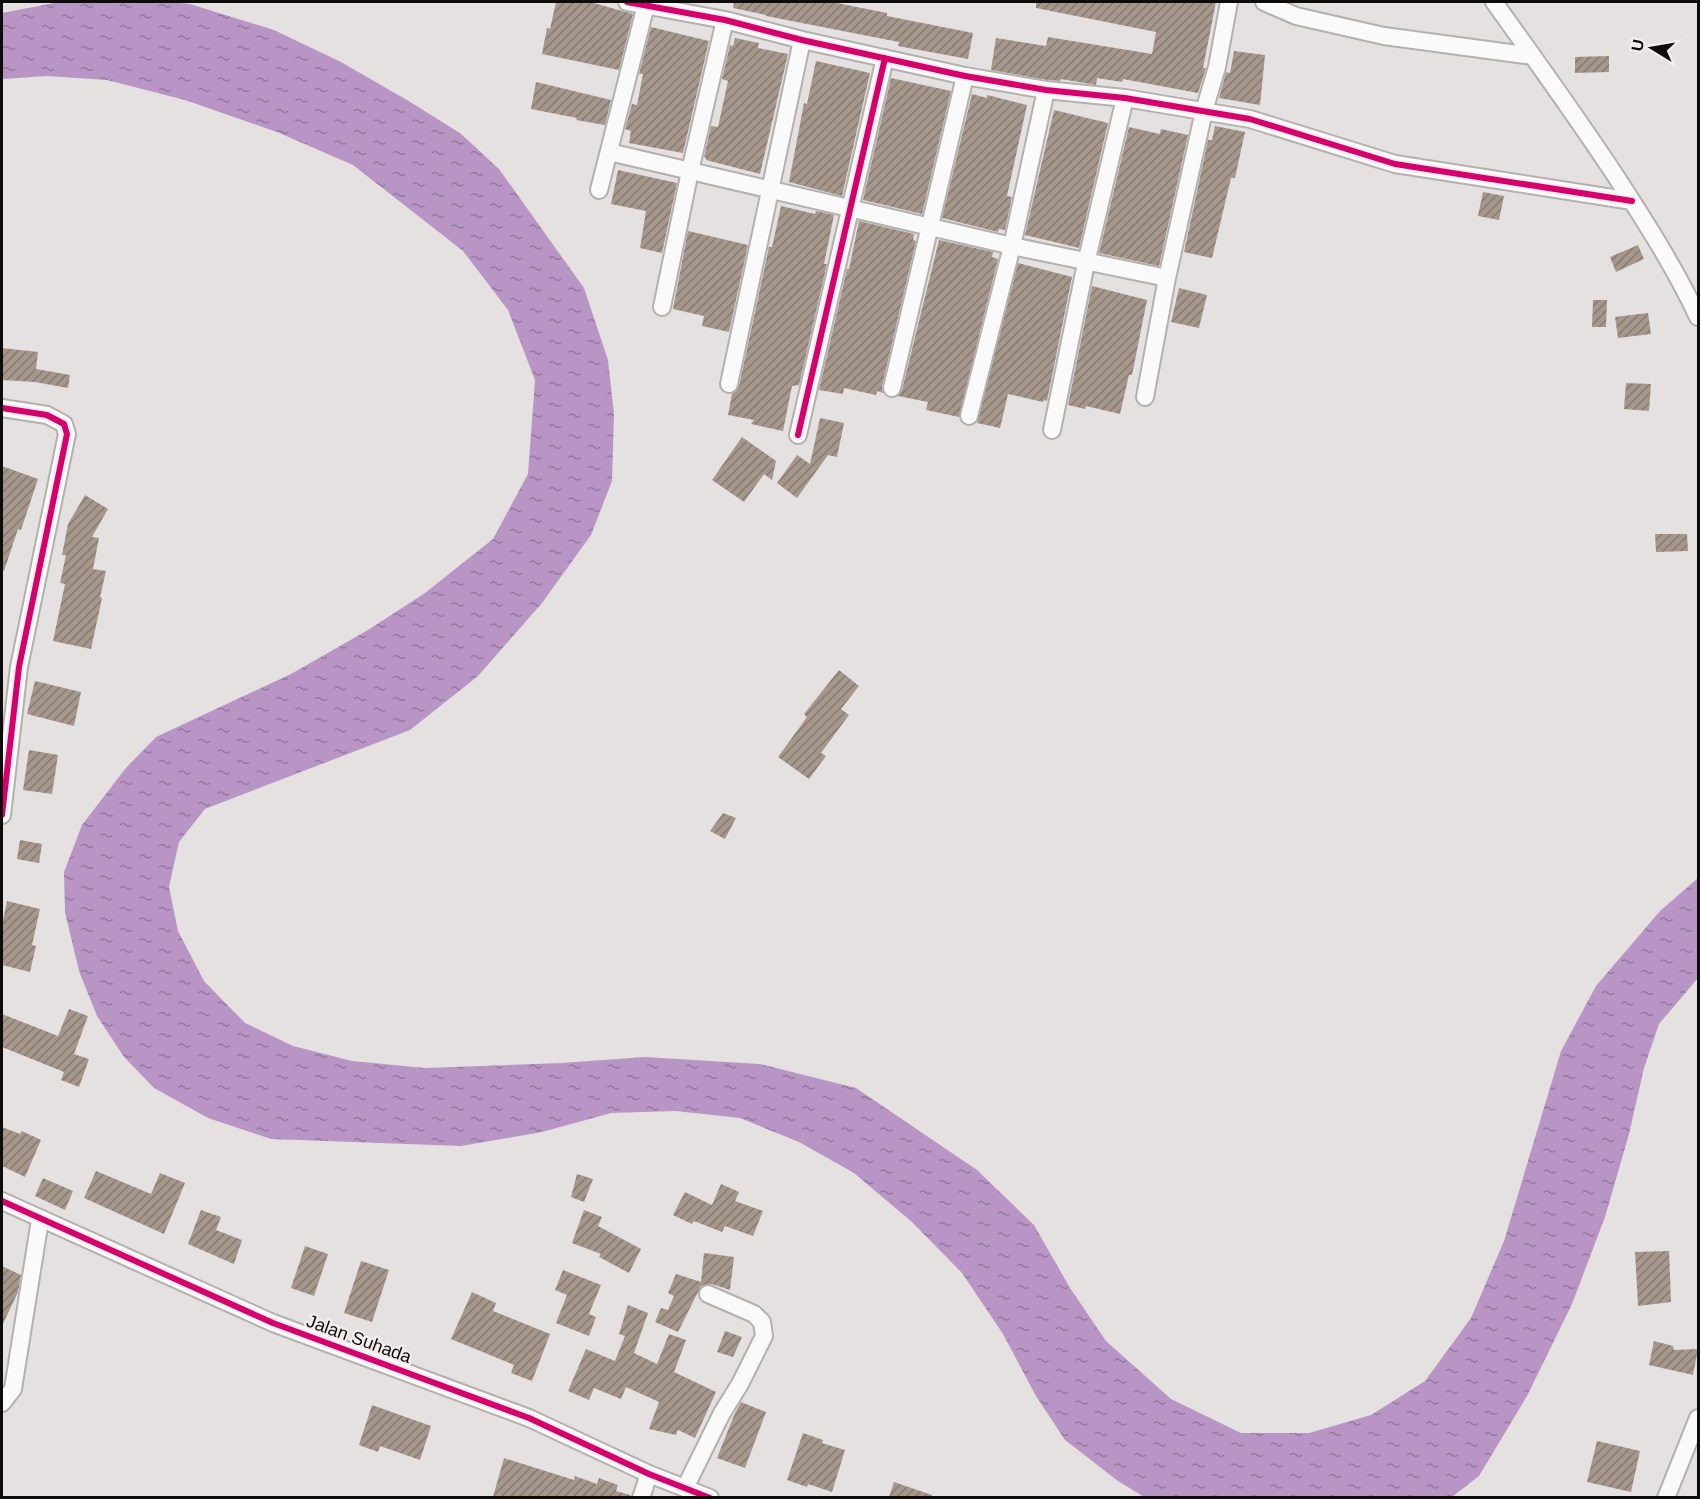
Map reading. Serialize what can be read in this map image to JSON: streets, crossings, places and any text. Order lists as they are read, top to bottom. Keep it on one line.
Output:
{"streets":{"street":["Jalan Suhada"]},"north":"left"}
